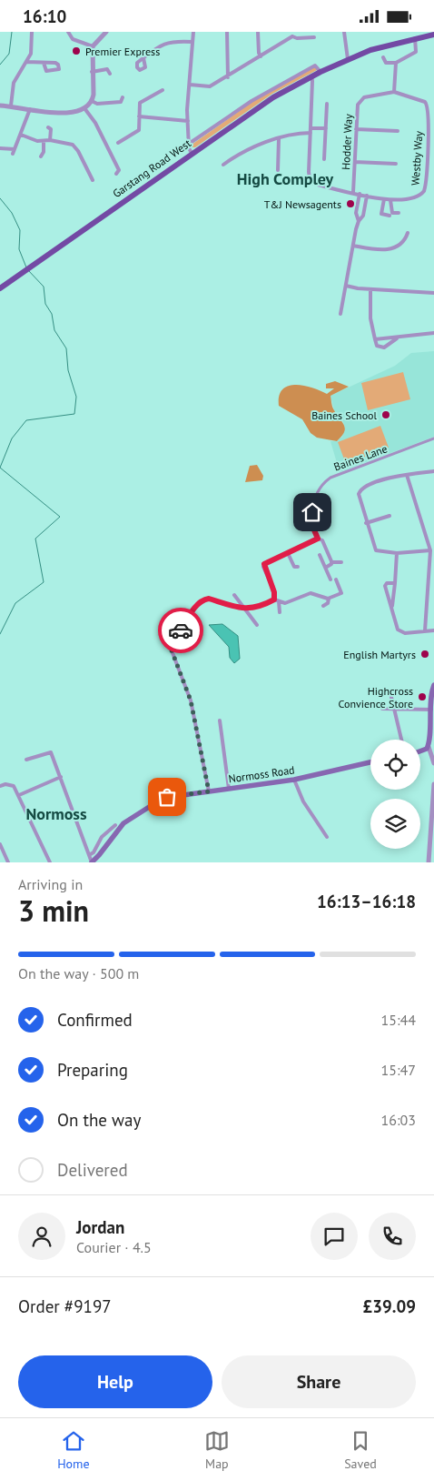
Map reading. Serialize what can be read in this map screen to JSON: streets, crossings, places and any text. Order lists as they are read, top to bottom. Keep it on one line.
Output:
{"streets":{"main road":["Garstang Road West","Normoss Road"],"street":["Hodder Way","Westby Way","Baines Lane"]},"crossings":[["Hodder Way","Westby Way"]],"districts":["High Compley","Normoss"],"places":["Premier Express","T&J Newsagents","Baines School","English Martyrs","Highcross Convience Store"],"page":{"status":"16:10","heading":["3 min","Arriving in","16:13–16:18"],"panel":["Jordan","Courier · 4.5","Order #9197","£39.09"],"bar":"On the way · 500 m","list":[["Confirmed","15:44"],["Preparing","15:47"],["On the way","16:03"],"Delivered"],"buttons":["Help","Share"],"tabs":["Home","Map","Saved"]}}
